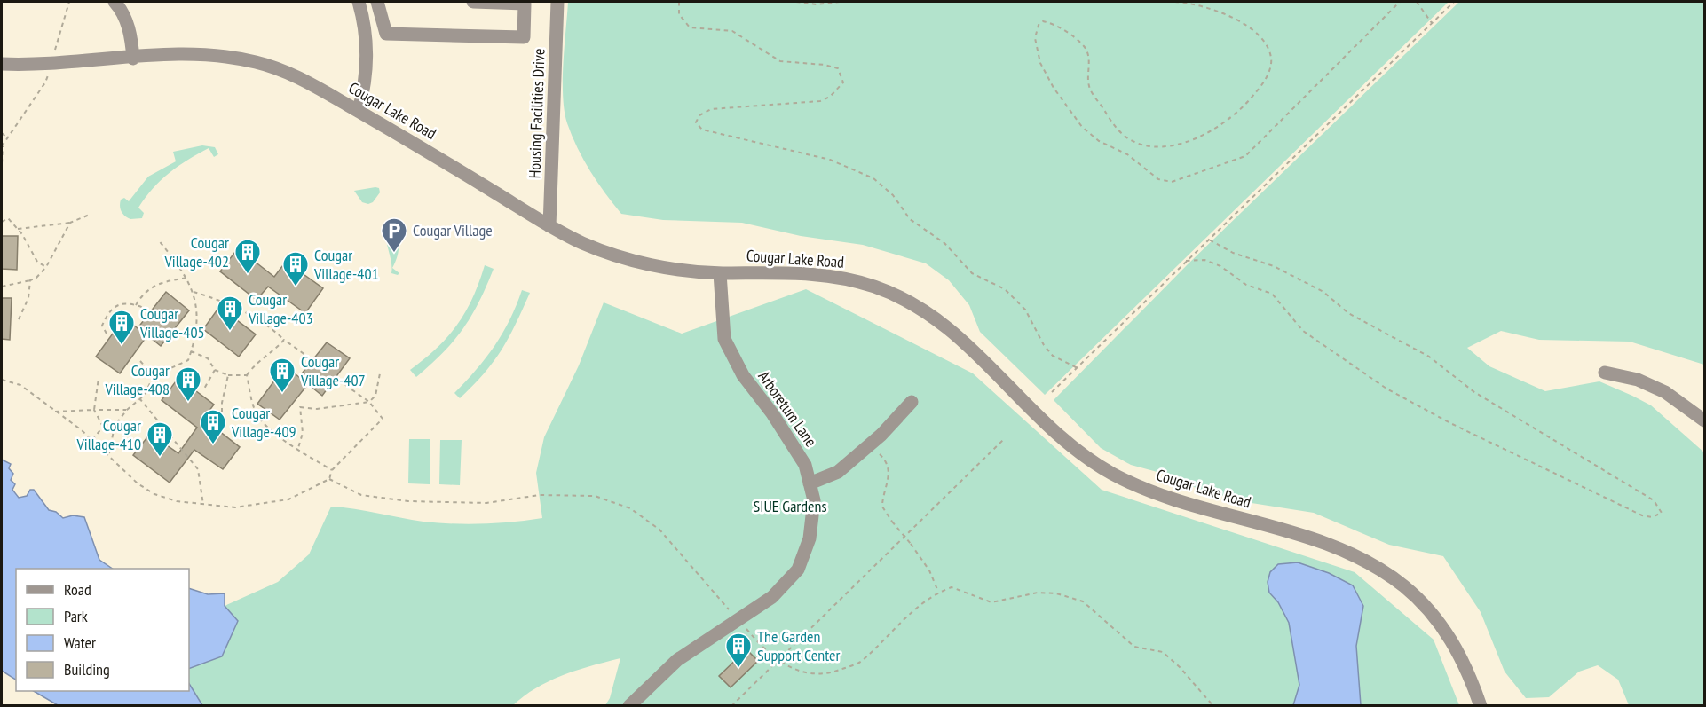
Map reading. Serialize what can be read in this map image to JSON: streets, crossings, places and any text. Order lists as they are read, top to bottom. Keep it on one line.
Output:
{"streets":{"street":["Cougar Lake Road","Housing Facilities Drive","Arboretum Lane"]},"crossings":[["Cougar Lake Road","Housing Facilities Drive"],["Cougar Lake Road","Arboretum Lane"]],"parks":["SIUE Gardens"],"places":{"parking":["Cougar Village"],"building":["Cougar Village-402","Cougar Village-401","Cougar Village-403","Cougar Village-405","Cougar Village-407","Cougar Village-408","Cougar Village-409","Cougar Village-410","The Garden Support Center"]},"legend":["Road","Park","Water","Building"]}
